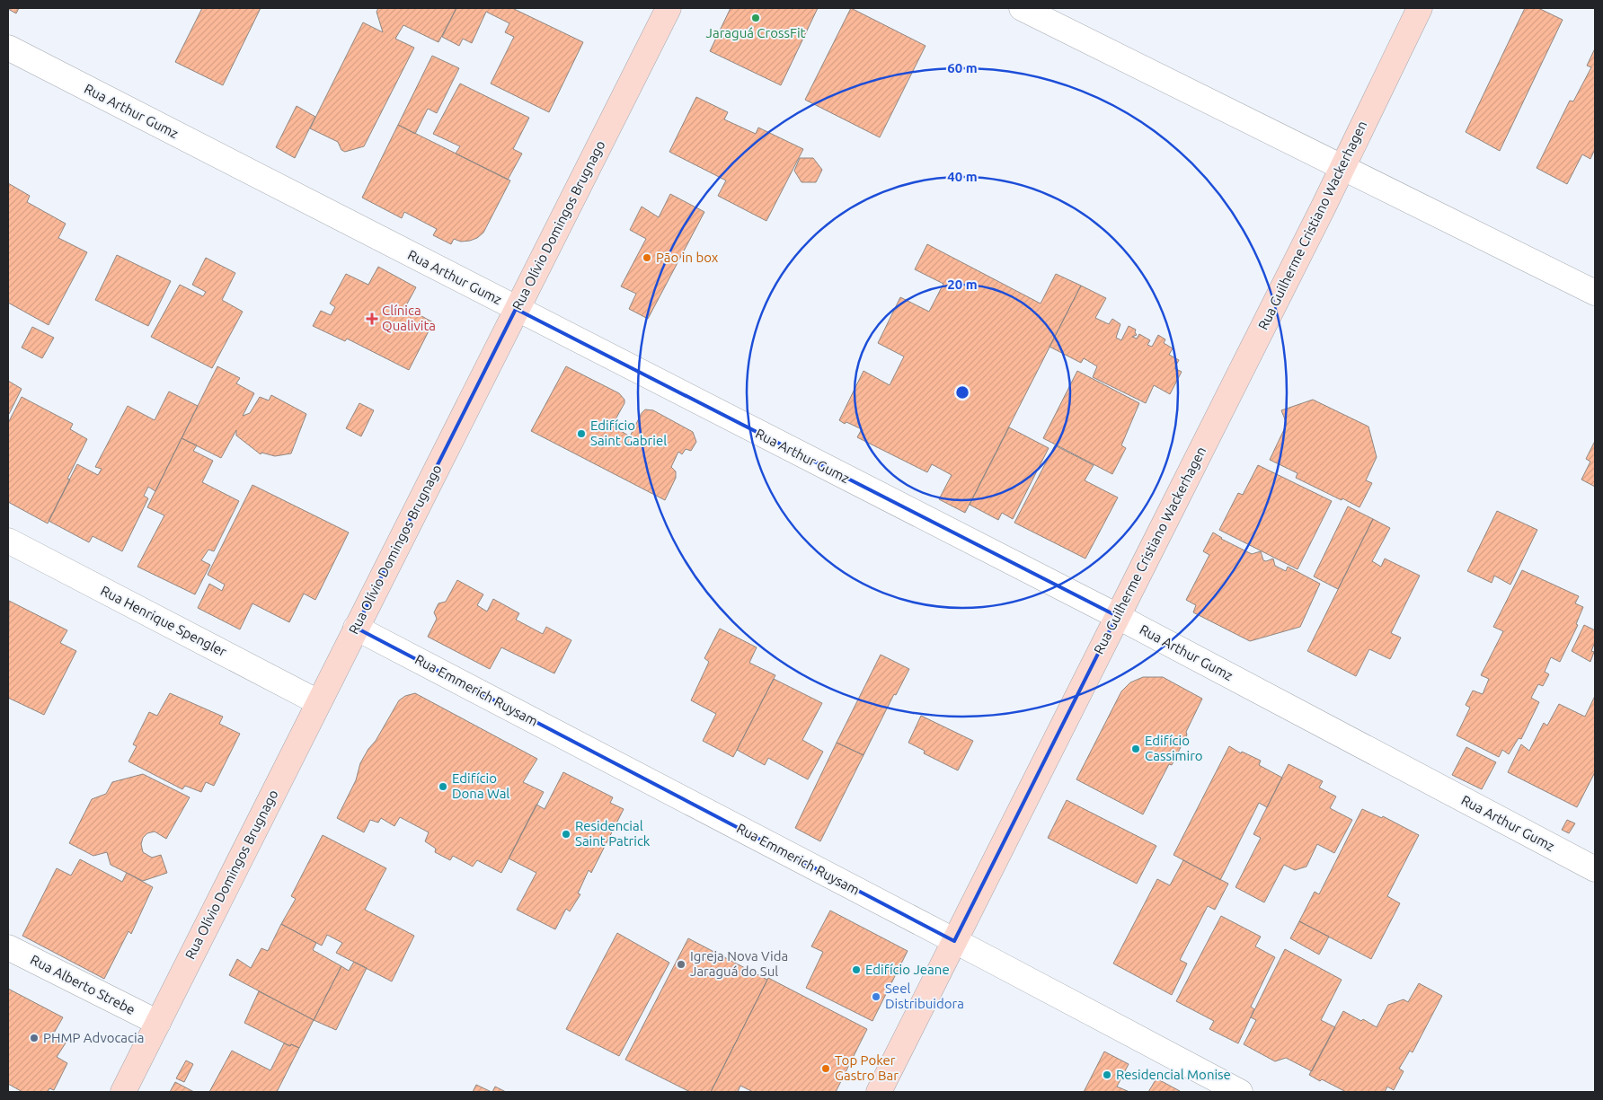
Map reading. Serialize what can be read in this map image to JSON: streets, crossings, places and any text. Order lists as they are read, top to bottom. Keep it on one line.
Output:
{"streets":{"main road":["Rua Olívio Domingos Brugnago","Rua Guilherme Cristiano Wackerhagen"],"street":["Rua Arthur Gumz","Rua Henrique Spengler","Rua Emmerich Ruysam","Rua Alberto Strebe"]},"crossings":[["Rua Arthur Gumz","Rua Olívio Domingos Brugnago"],["Rua Arthur Gumz","Rua Guilherme Cristiano Wackerhagen"],["Rua Olívio Domingos Brugnago","Rua Henrique Spengler"],["Rua Olívio Domingos Brugnago","Rua Emmerich Ruysam"],["Rua Olívio Domingos Brugnago","Rua Alberto Strebe"],["Rua Guilherme Cristiano Wackerhagen","Rua Emmerich Ruysam"]],"places":{"other":["Jaraguá CrossFit","Pão in box","Edifício Saint Gabriel","Edifício Cassimiro","Edifício Dona Wal","Residencial Saint Patrick","Igreja Nova Vida Jaraguá do Sul","Edifício Jeane","Seel Distribuidora","PHMP Advocacia","Top Poker Gastro Bar","Residencial Monise"],"health":["Clínica Qualivita"]},"rings":["60 m","40 m","20 m"]}
